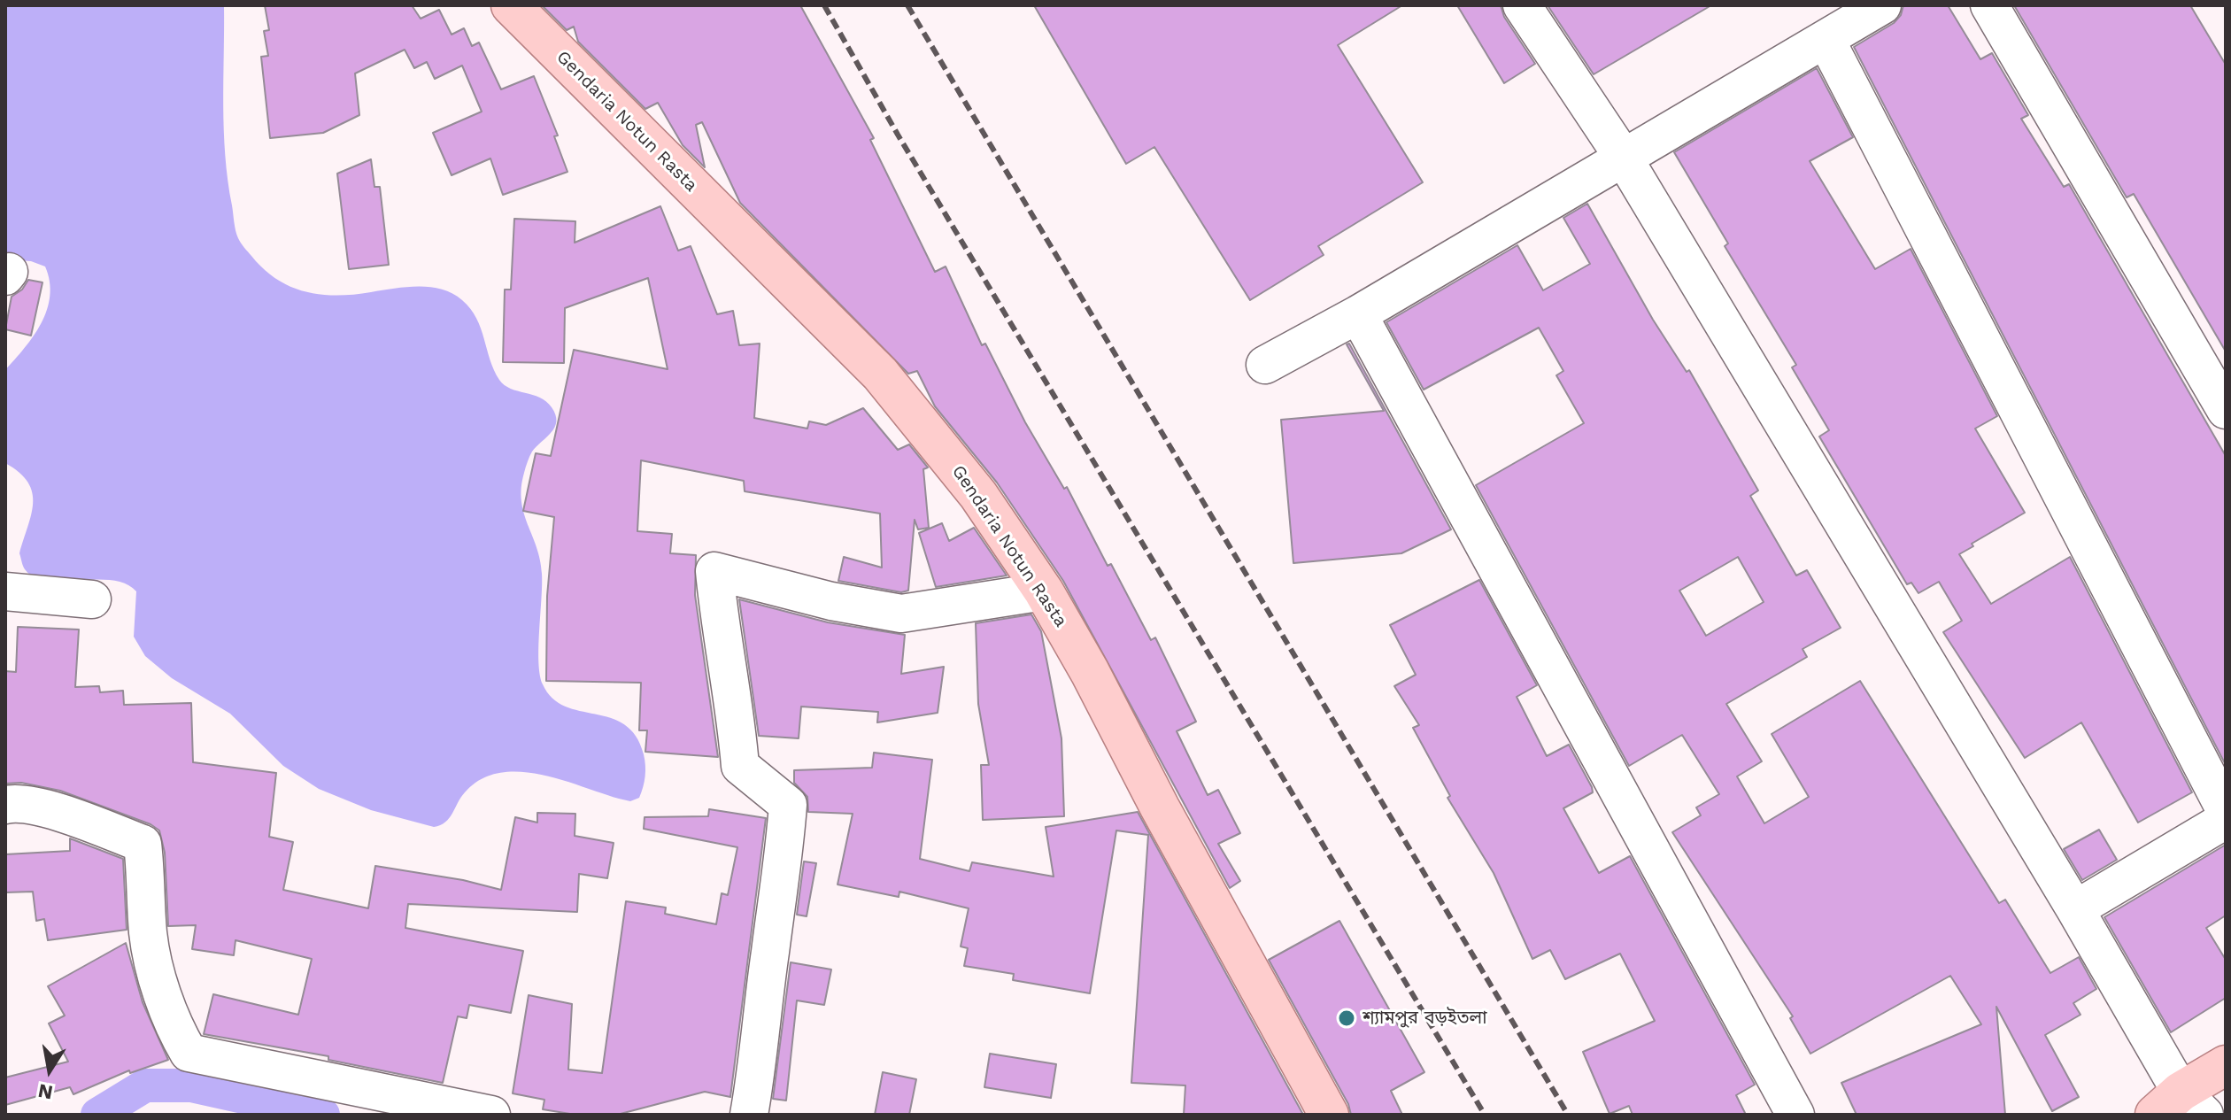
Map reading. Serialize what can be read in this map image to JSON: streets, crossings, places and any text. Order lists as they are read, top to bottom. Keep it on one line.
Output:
{"streets":{"main road":["Gendaria Notun Rasta"]},"places":["শ্যামপুর বড়ইতলা"],"north":"bottom"}
